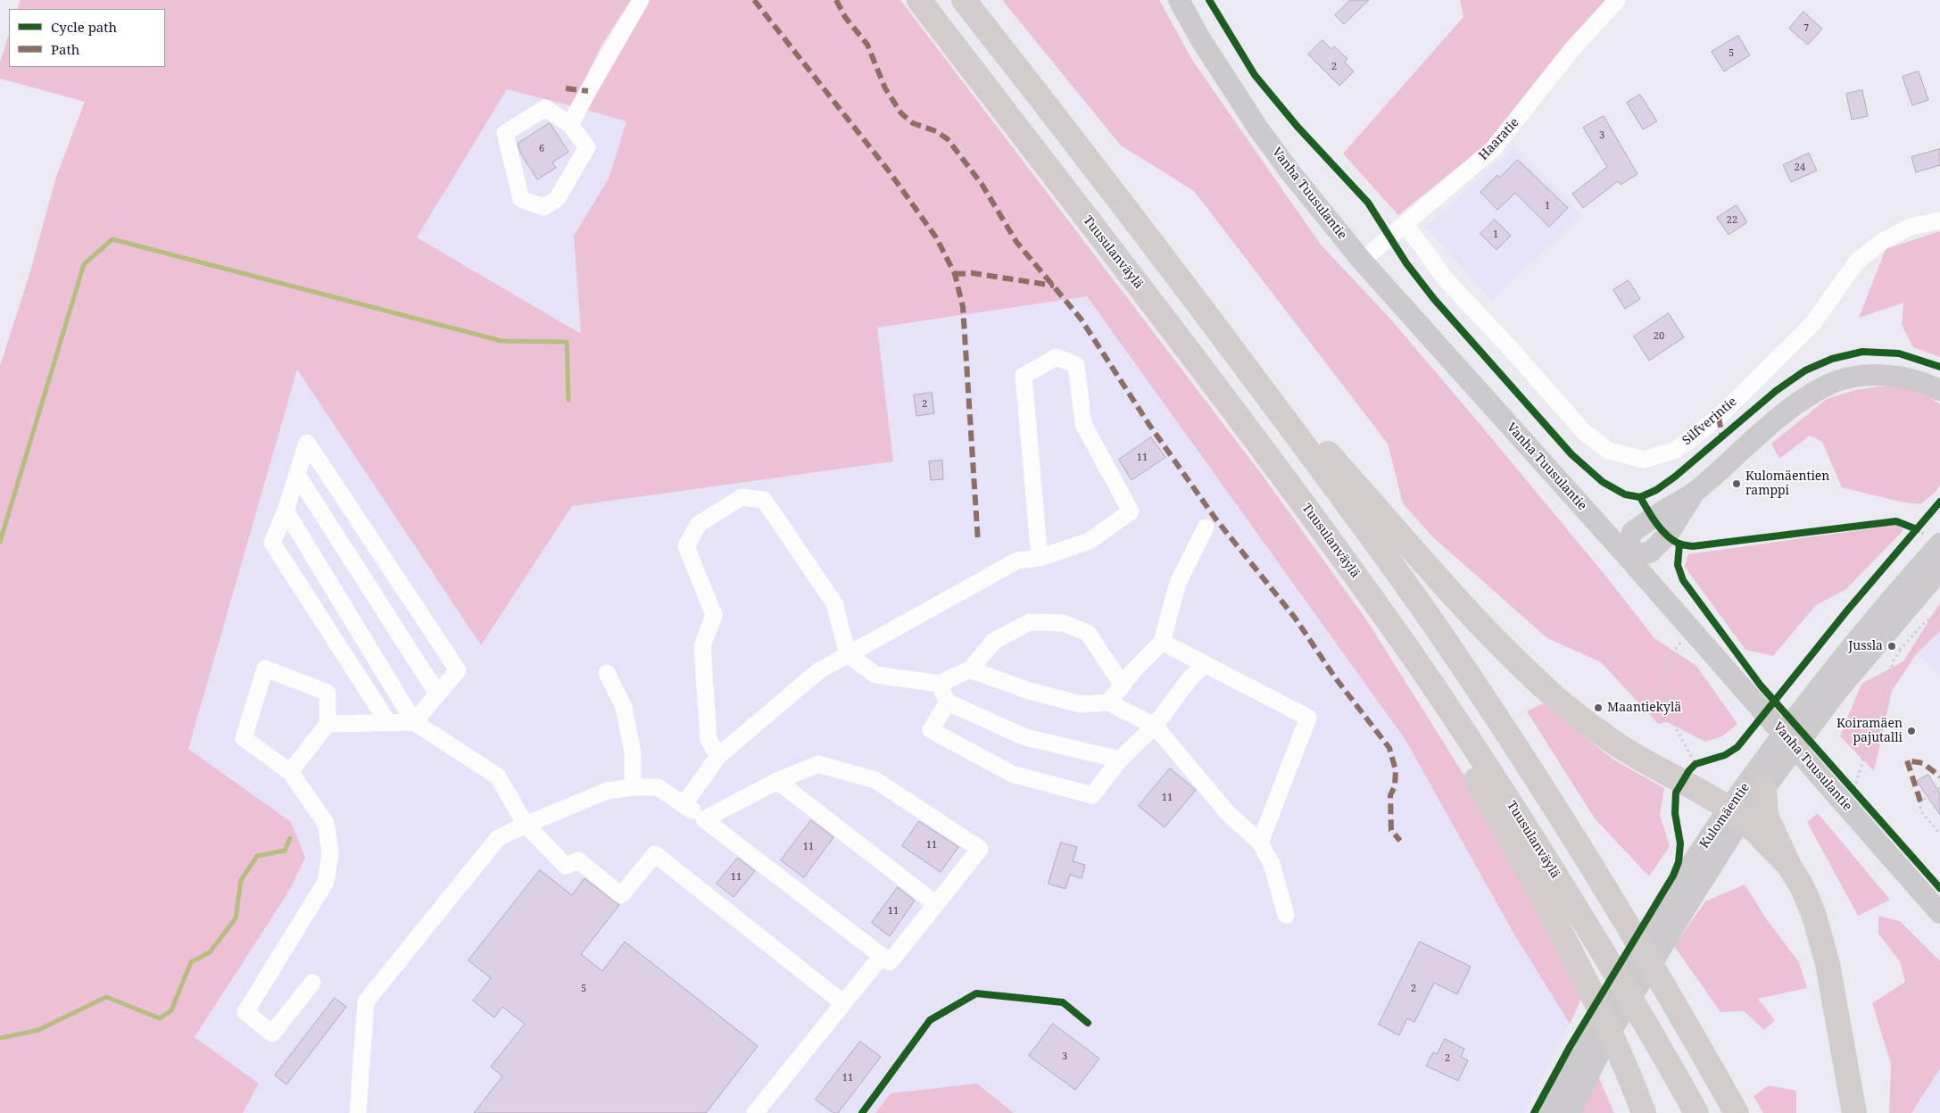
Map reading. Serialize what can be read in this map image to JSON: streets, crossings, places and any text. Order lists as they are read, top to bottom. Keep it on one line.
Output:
{"streets":{"highway":["Tuusulanväylä"],"main road":["Vanha Tuusulantie","Kulomäentie"],"street":["Haaratie","Silfverintie"]},"crossings":[["Haaratie","Vanha Tuusulantie"],["Haaratie","Silfverintie"]],"places":["Kulomäentien ramppi","Jussla","Maantiekylä","Koiramäen pajutalli"],"house_numbers":["7","5","2","3","6","24","1","22","1","20","2","11","11","11","11","11","11","5","2","3","2","11"],"legend":["Cycle path","Path"]}
